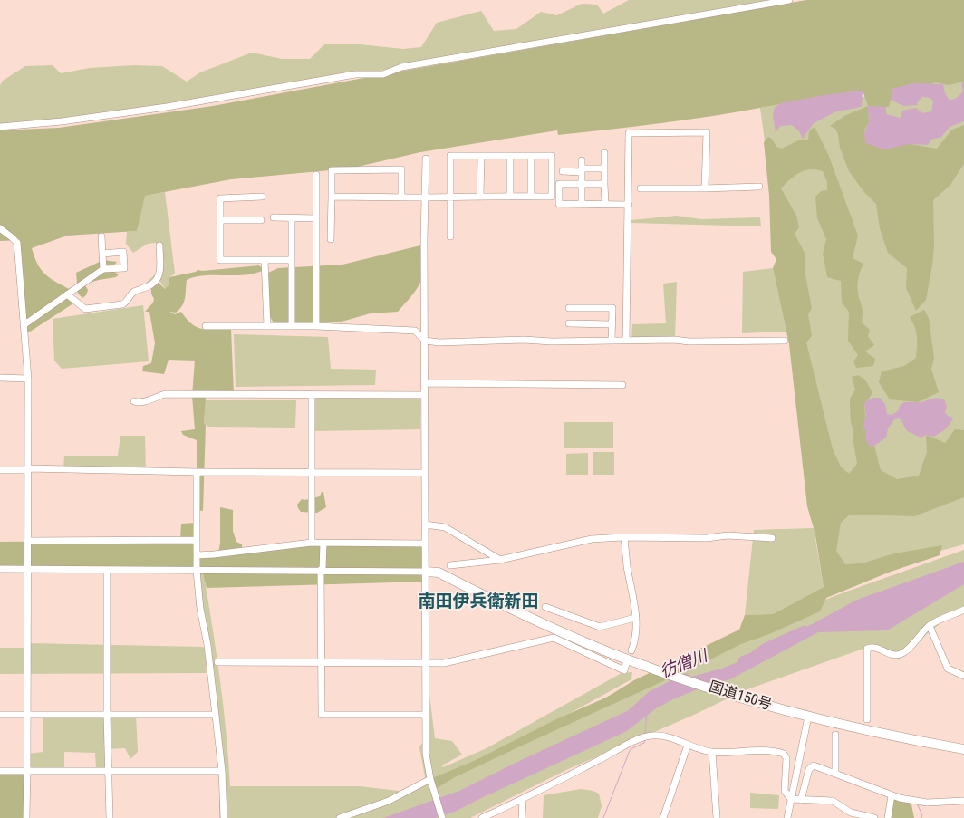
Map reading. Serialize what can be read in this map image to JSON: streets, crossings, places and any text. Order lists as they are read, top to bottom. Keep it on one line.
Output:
{"streets":{"highway":["国道150号"]},"districts":["南田伊兵衛新田"],"water":["彷僧川"]}
